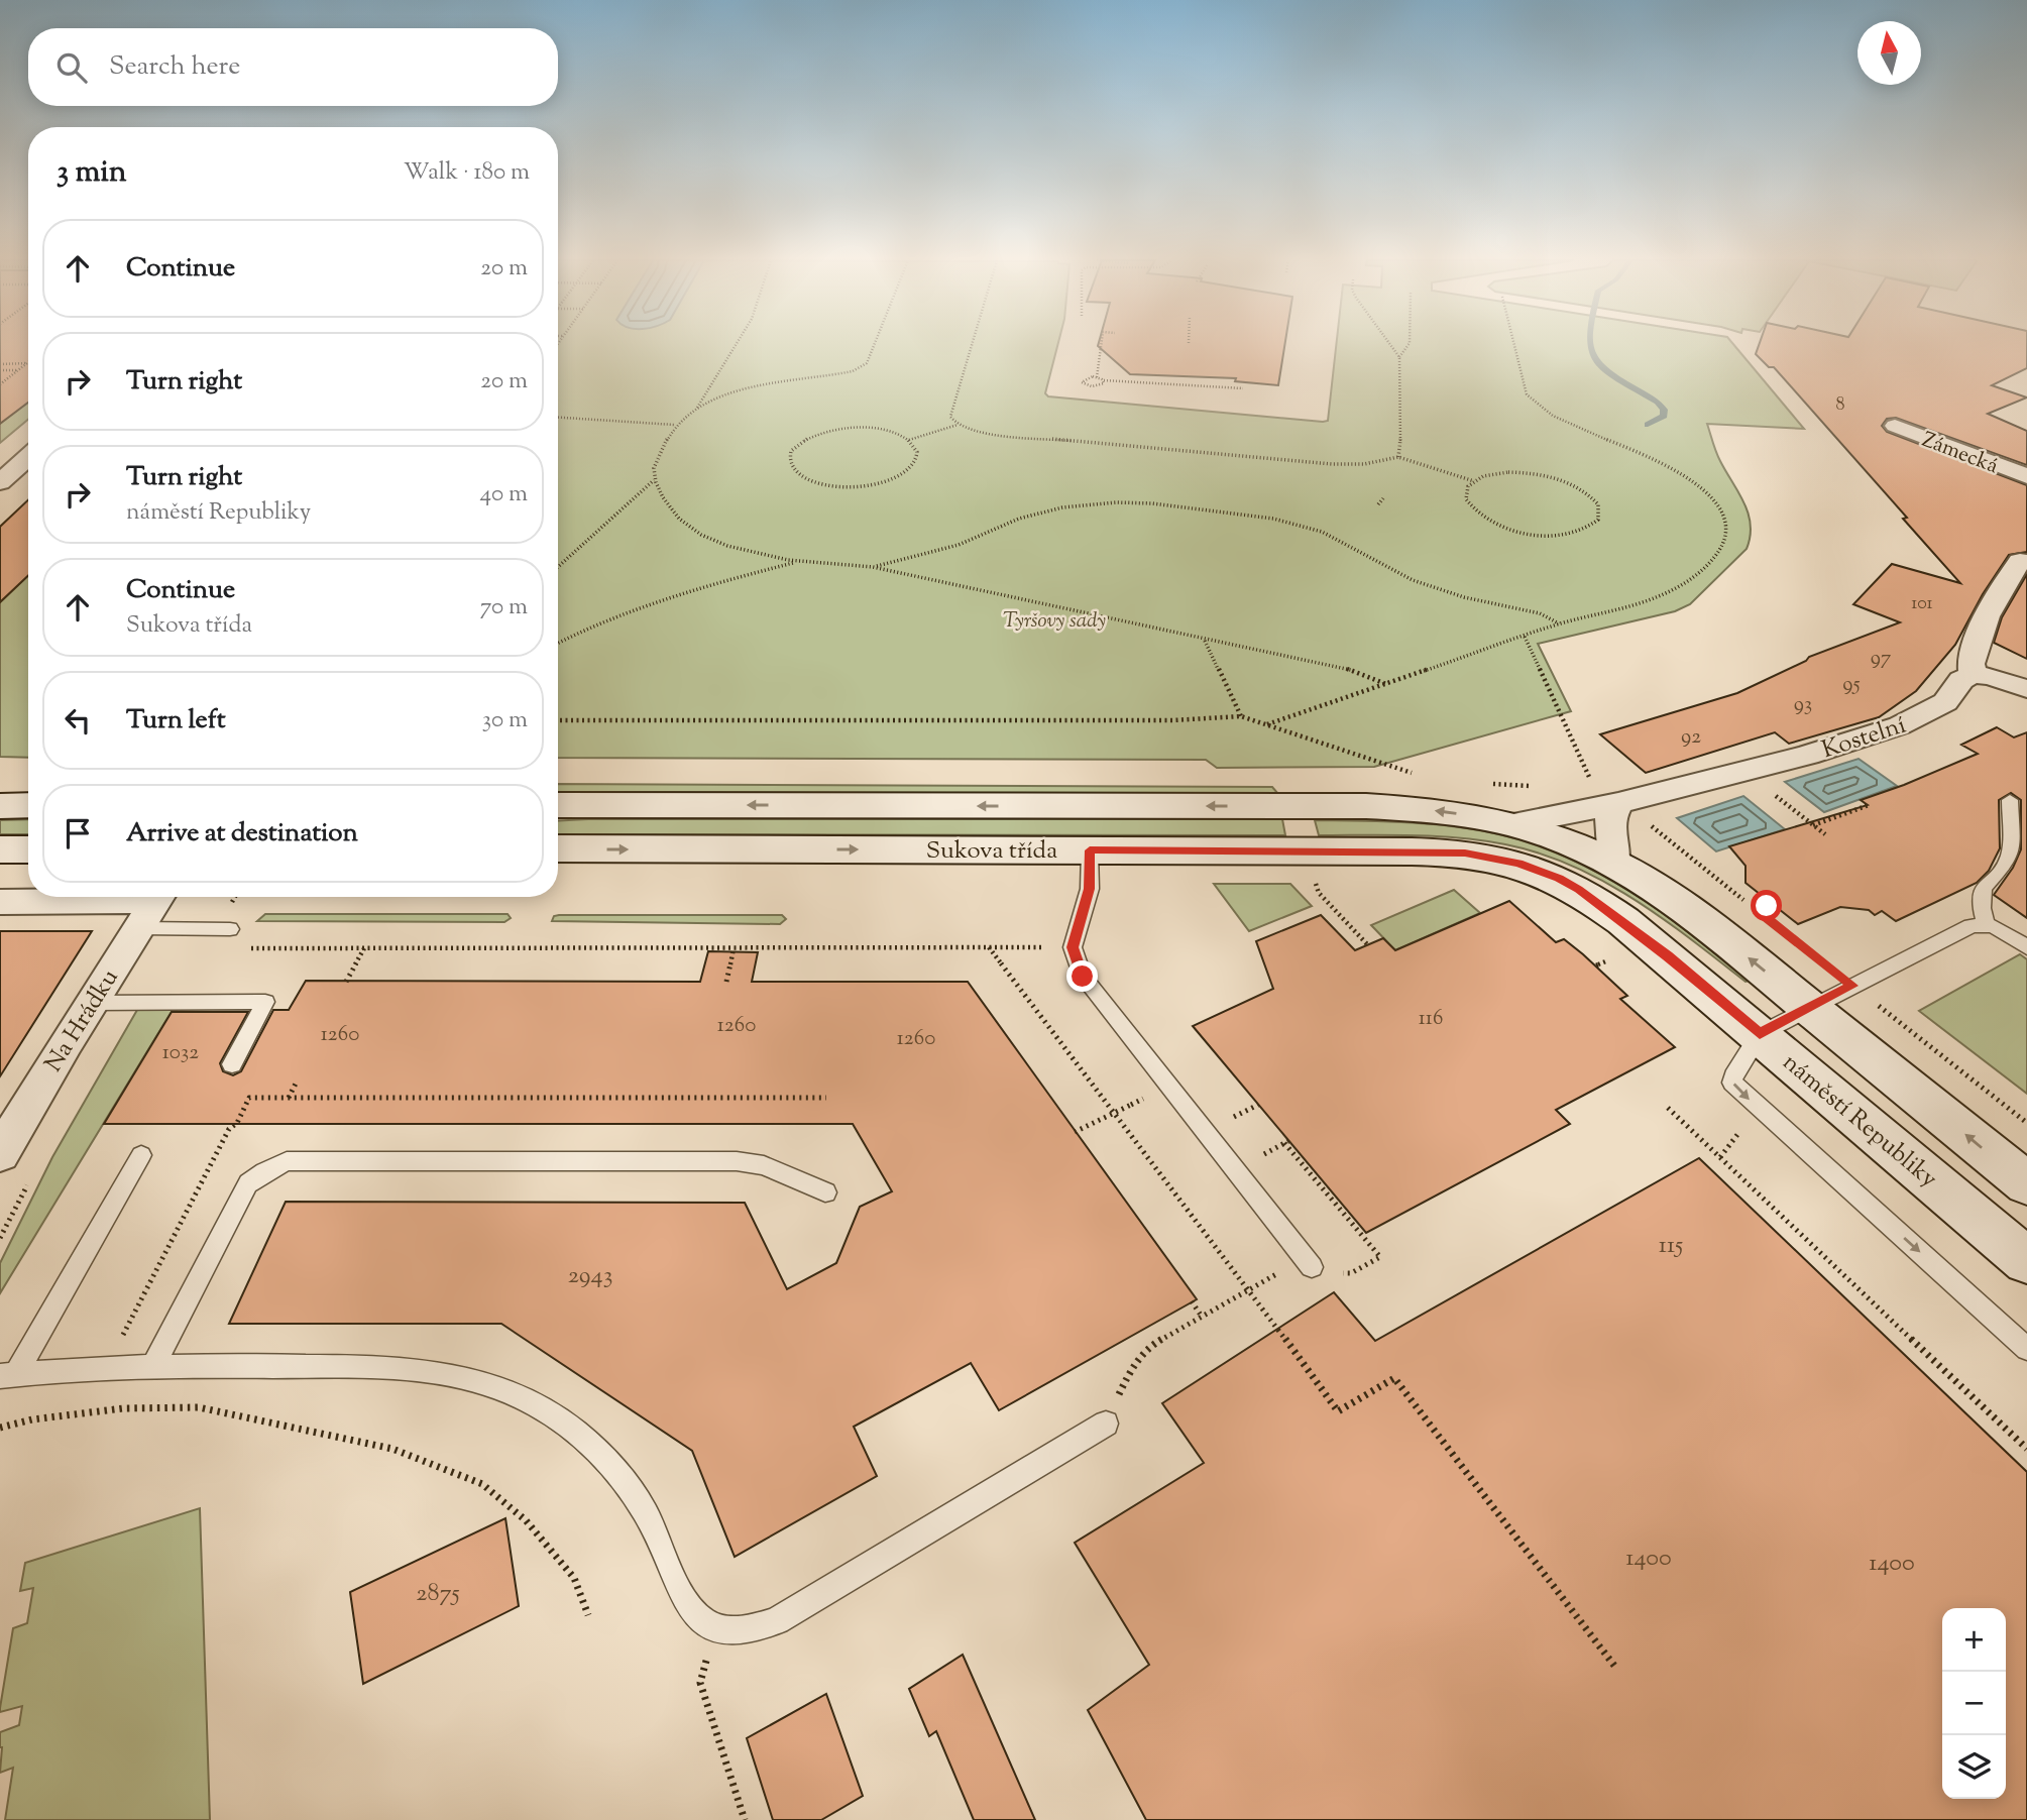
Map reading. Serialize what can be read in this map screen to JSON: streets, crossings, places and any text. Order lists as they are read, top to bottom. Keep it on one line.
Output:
{"streets":{"street":["Zámecká","Kostelní","Sukova třída","Na Hrádku","náměstí Republiky"]},"crossings":[["Kostelní","Sukova třída"],["Sukova třída","náměstí Republiky"]],"parks":["Tyršovy sady"],"house_numbers":["8","101","97","95","93","92","116","1260","1260","1260","1032","115","2943","1400","1400","2875"],"north":"top","page":{"search":"Search here","heading":["3 min","Walk · 180 m"],"list":[["Continue","20 m"],["Turn right","20 m"],["Turn right","náměstí Republiky","40 m"],["Continue","Sukova třída","70 m"],["Turn left","30 m"],"Arrive at destination"],"map_buttons":["+","−"]}}
